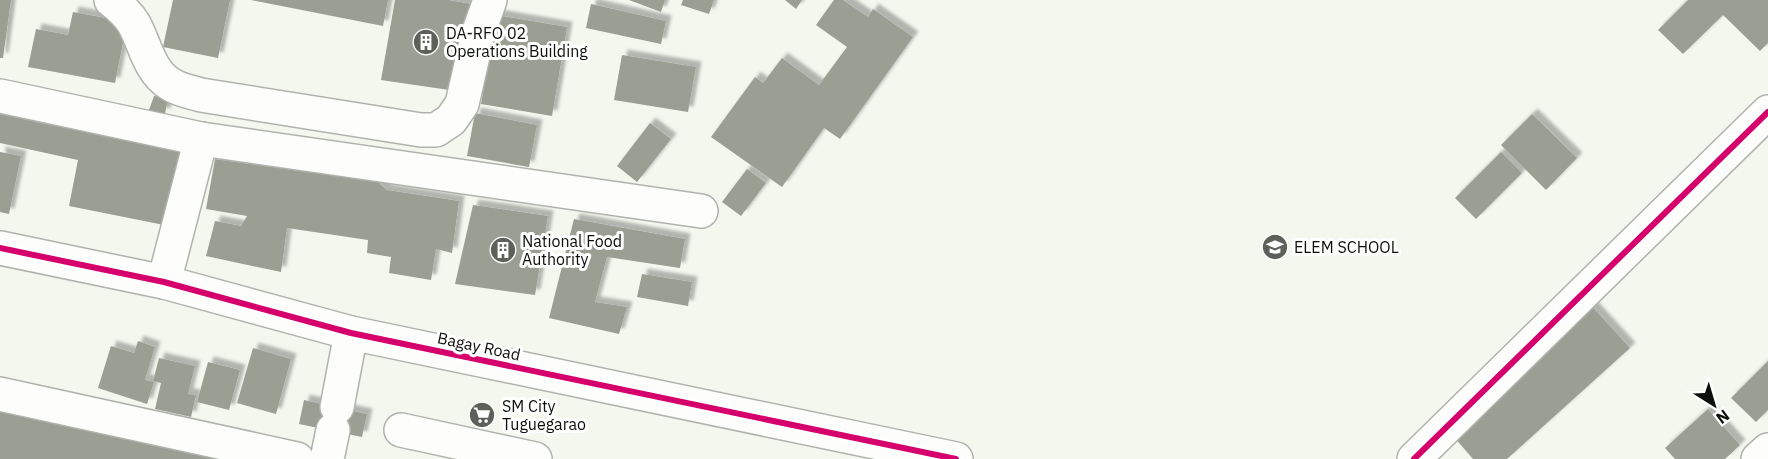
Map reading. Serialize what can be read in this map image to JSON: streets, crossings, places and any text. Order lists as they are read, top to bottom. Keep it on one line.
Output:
{"streets":{"street":["Bagay Road"]},"places":{"building":["DA-RFO 02 Operations Building","National Food Authority"],"school or university":["ELEM SCHOOL"],"supermarket":["SM City Tuguegarao"]},"north":"bottom right"}
